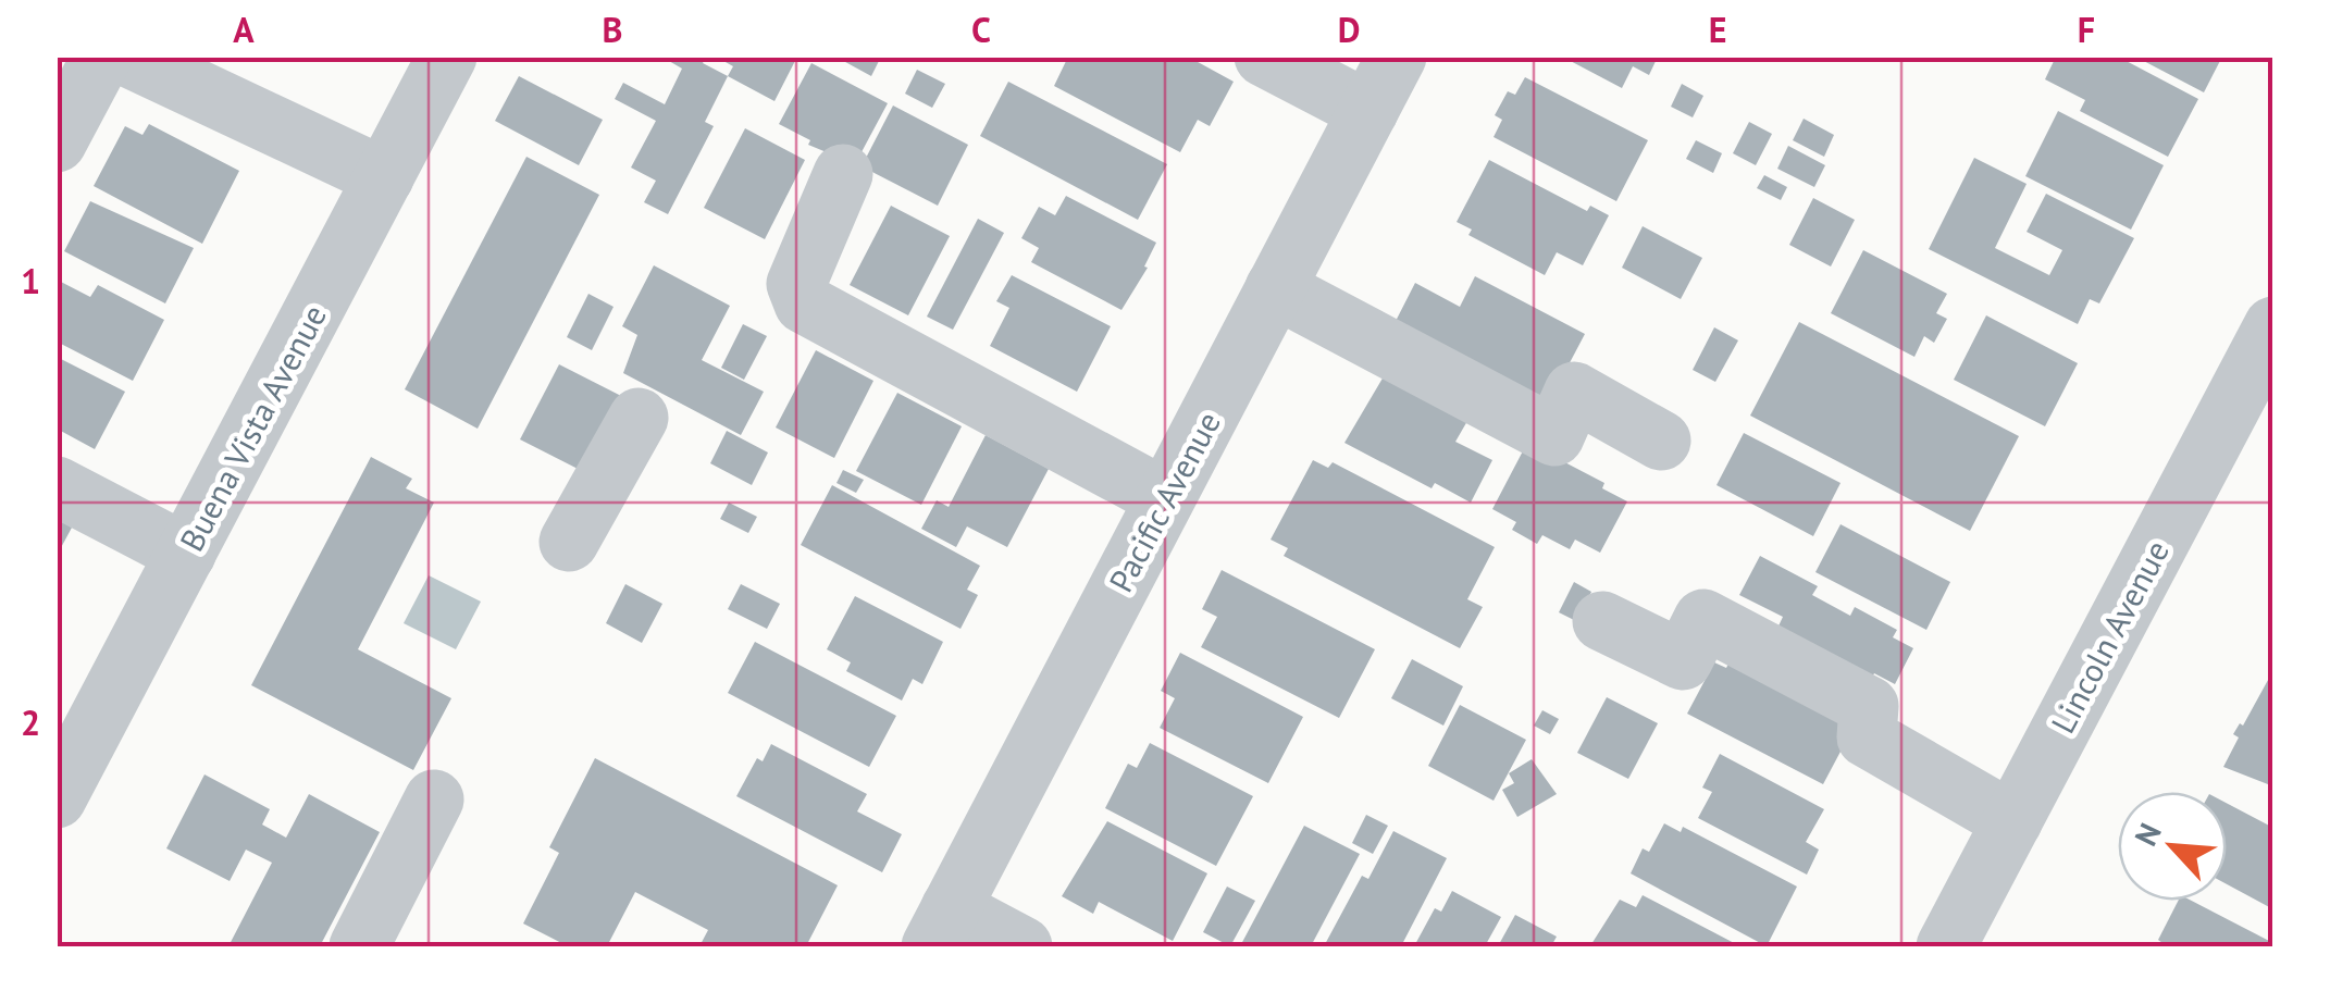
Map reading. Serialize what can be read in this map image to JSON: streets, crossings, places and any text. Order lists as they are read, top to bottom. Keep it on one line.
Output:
{"streets":{"street":["Buena Vista Avenue","Pacific Avenue","Lincoln Avenue"]},"north":"top left","grid":{"columns":["A","B","C","D","E","F"],"rows":["1","2"]}}
